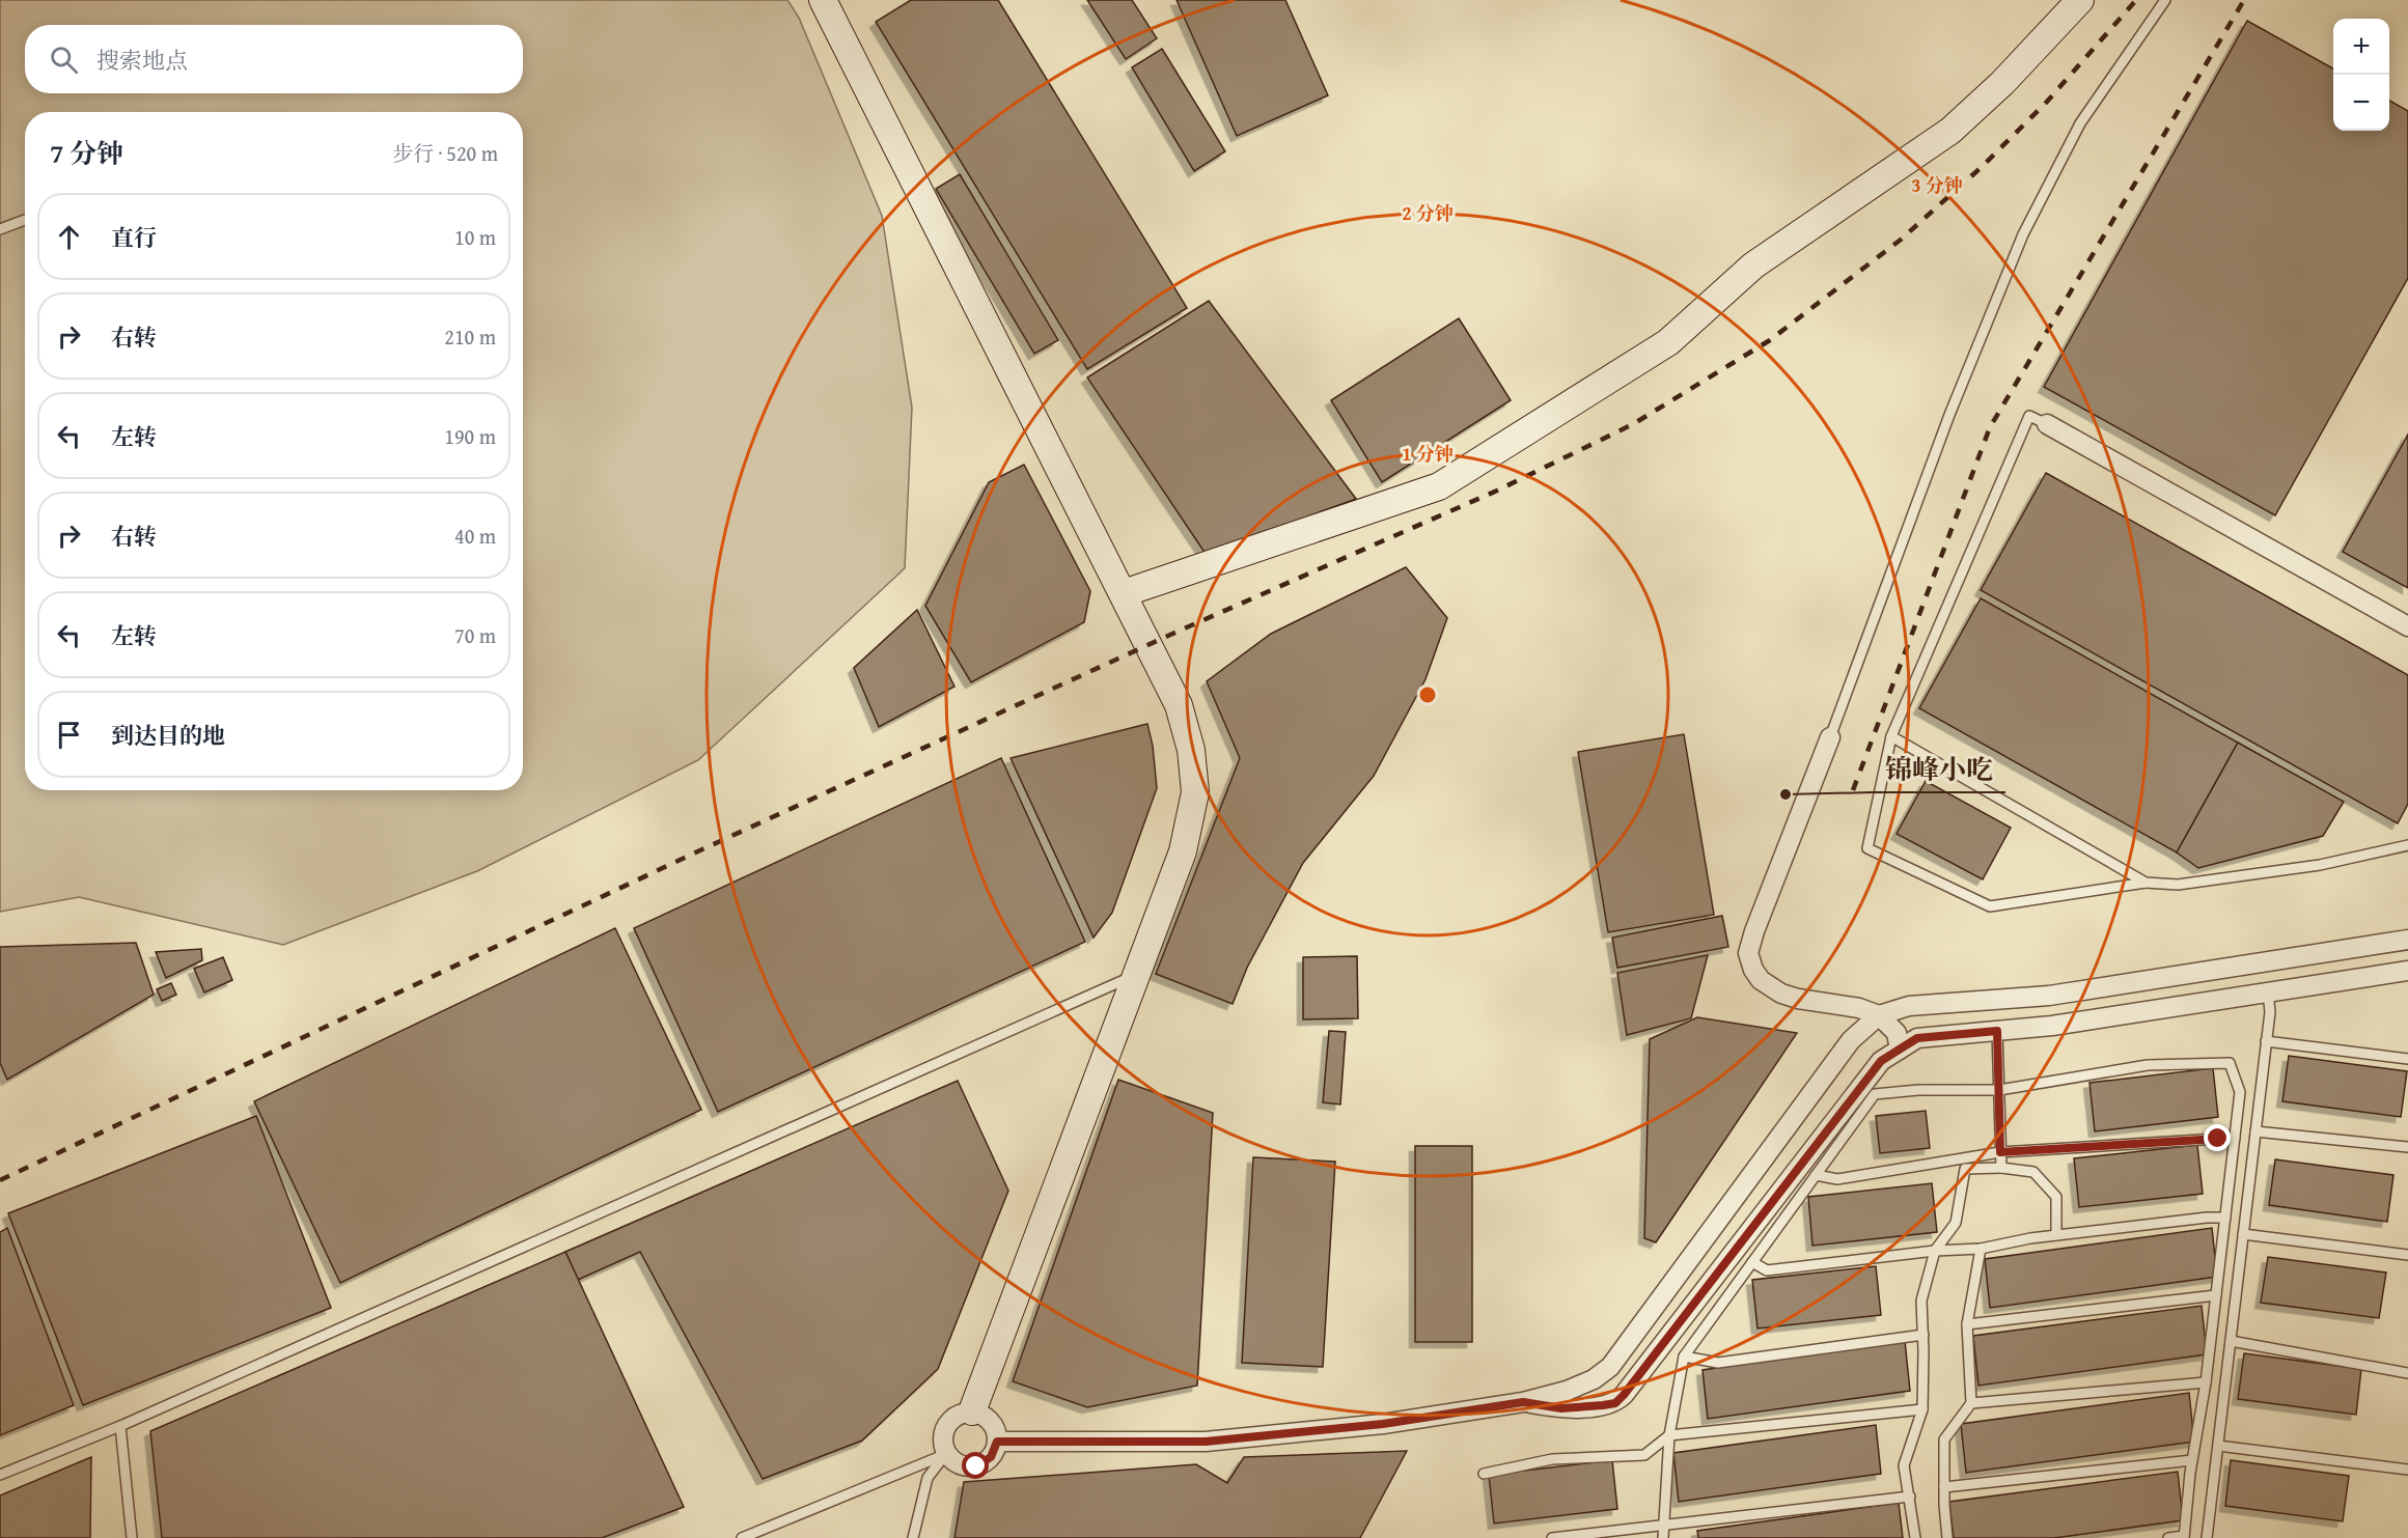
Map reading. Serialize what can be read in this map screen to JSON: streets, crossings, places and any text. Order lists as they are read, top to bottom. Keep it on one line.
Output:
{"places":["锦峰小吃"],"page":{"map_buttons":["+","−"],"search":"搜索地点","heading":["7 分钟","步行 · 520 m"],"list":[["直行","10 m"],["右转","210 m"],["左转","190 m"],["右转","40 m"],["左转","70 m"],"到达目的地"]},"rings":["3 分钟","2 分钟","1 分钟"]}
